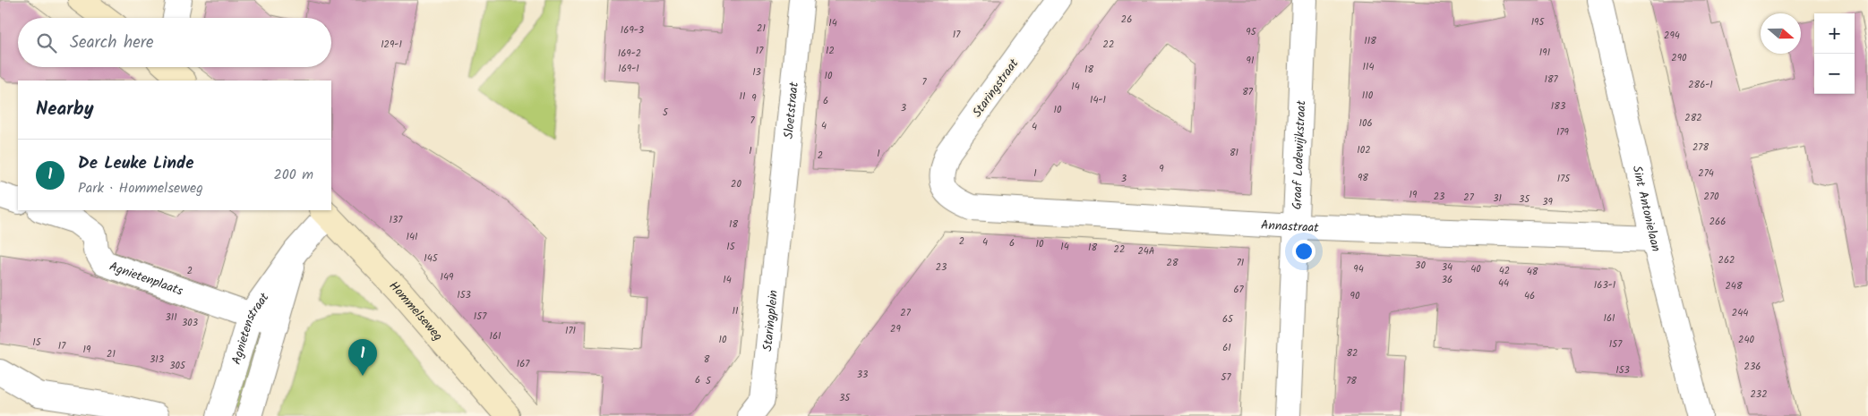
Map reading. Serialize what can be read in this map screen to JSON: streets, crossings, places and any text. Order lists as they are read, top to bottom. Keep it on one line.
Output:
{"streets":{"street":["Staringstraat","Sloetstraat","Graaf Lodewijkstraat","Sint Antonielaan","Annastraat","Agnietenplaats","Hommelseweg","Staringplein","Agnietenstraat"]},"crossings":[["Staringstraat","Annastraat"],["Sloetstraat","Staringplein"],["Graaf Lodewijkstraat","Annastraat"],["Sint Antonielaan","Annastraat"],["Agnietenplaats","Agnietenstraat"],["Hommelseweg","Agnietenstraat"]],"house_numbers":["26","195","14","21","169-3","95","17","294","118","129-1","22","17","12","191","169-2","290","91","114","169-1","18","13","10","187","7","286-1","14","87","110","11","9","14-1","6","183","3","10","5","282","7","106","4","4","179","278","102","1","81","1","2","9","1","274","98","3","175","20","19","23","270","27","31","35","39","137","266","18","141","2","4","6","10","15","14","18","22","24A","145","262","28","71","30","23","34","94","40","2","42","48","149","14","36","44","163-1","248","67","153","90","46","11","27","244","157","311","161","65","303","29","171","161","10","240","15","157","17","61","19","82","21","313","8","167","305","236","153","33","57","6","5","78","232","35"],"north":"right","page":{"map_buttons":["+","−"],"search":"Search here","heading":"Nearby","list":[{"mark":"1","name":"De Leuke Linde","note":"Park · Hommelseweg","value":"200 m"}],"pins":"1"}}
